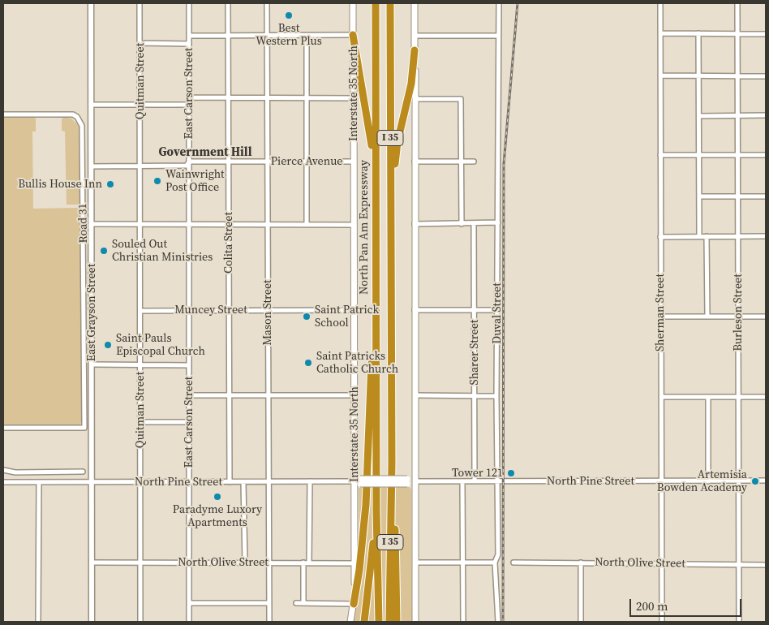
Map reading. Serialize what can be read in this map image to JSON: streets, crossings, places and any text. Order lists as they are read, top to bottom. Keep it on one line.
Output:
{"streets":{"highway":["I 35","North Pan Am Expressway"],"main road":["Interstate 35 North","North Pine Street"],"street":["Quitman Street","East Carson Street","Pierce Avenue","Road 31","Colita Street","Muncey Street","East Grayson Street","Mason Street","Sherman Street","Burleson Street","Duval Street","Sharer Street","North Olive Street"]},"crossings":[["Quitman Street","Pierce Avenue"],["Quitman Street","Muncey Street"],["Quitman Street","North Pine Street"],["Quitman Street","North Olive Street"],["East Carson Street","Pierce Avenue"],["East Carson Street","Muncey Street"],["East Carson Street","North Pine Street"],["East Carson Street","North Olive Street"],["Interstate 35 North","Pierce Avenue"],["Interstate 35 North","Muncey Street"],["Interstate 35 North","North Pine Street"],["Interstate 35 North","North Olive Street"],["Pierce Avenue","Colita Street"],["Pierce Avenue","East Grayson Street"],["Pierce Avenue","Mason Street"],["Colita Street","Muncey Street"],["Colita Street","North Pine Street"],["Muncey Street","Mason Street"],["East Grayson Street","North Pine Street"],["East Grayson Street","North Olive Street"],["Mason Street","North Pine Street"],["Mason Street","North Olive Street"],["Sherman Street","North Pine Street"],["Sherman Street","North Olive Street"],["Burleson Street","North Pine Street"],["Burleson Street","North Olive Street"],["Duval Street","North Pine Street"],["Sharer Street","North Pine Street"]],"districts":["Government Hill"],"places":["Best Western Plus","Wainwright Post Office","Bullis House Inn","Souled Out Christian Ministries","Saint Patrick School","Saint Pauls Episcopal Church","Saint Patricks Catholic Church","Tower 121","Artemisia Bowden Academy","Paradyme Luxory Apartments"],"scale_bar":"200 m"}
